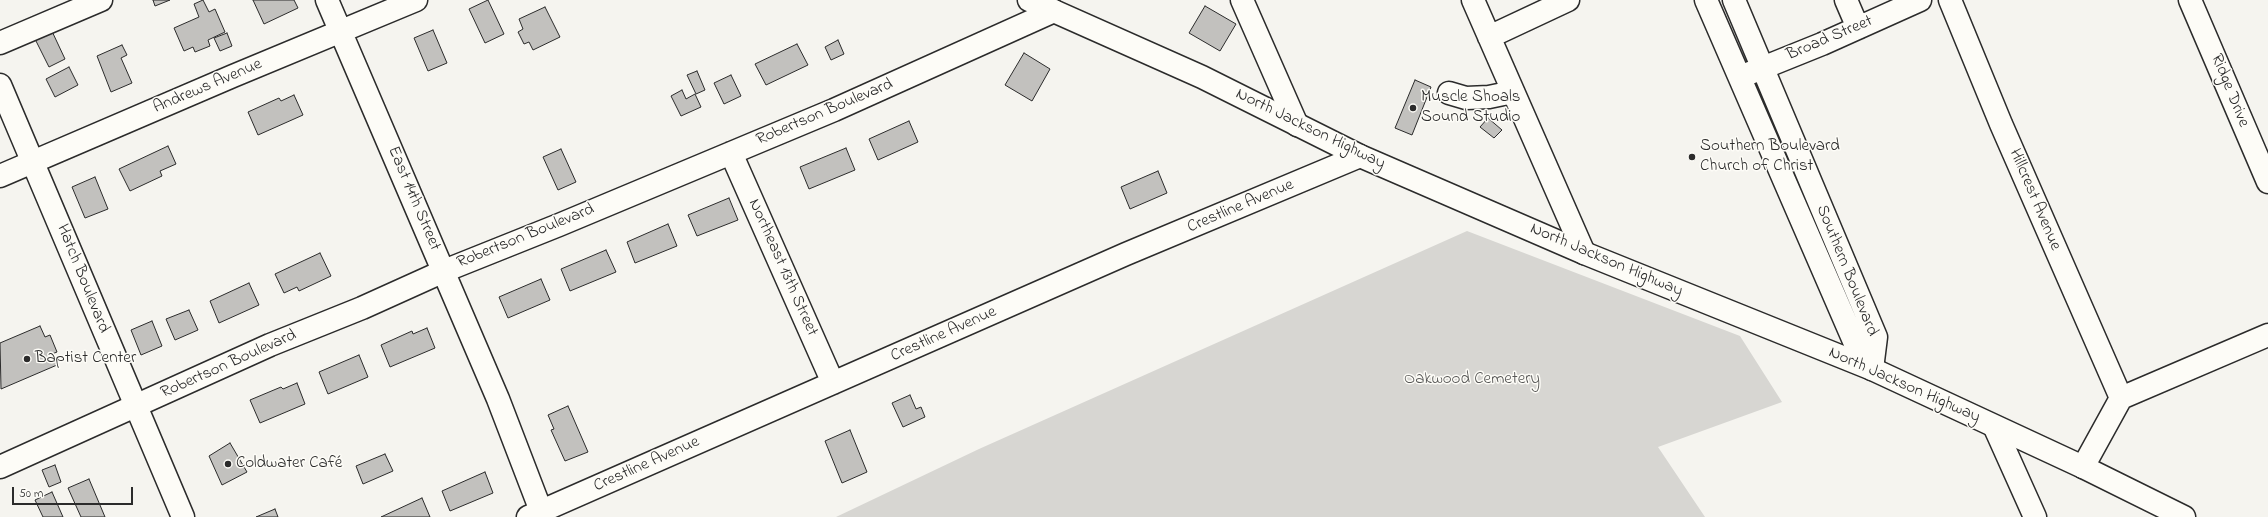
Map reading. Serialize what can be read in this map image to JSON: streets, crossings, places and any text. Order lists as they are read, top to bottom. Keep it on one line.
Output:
{"streets":{"street":["Broad Street","Andrews Avenue","Ridge Drive","Robertson Boulevard","North Jackson Highway","East 14th Street","Hillcrest Avenue","Crestline Avenue","Northeast 13th Street","Southern Boulevard","Hatch Boulevard"]},"crossings":[["Broad Street","Southern Boulevard"],["Andrews Avenue","East 14th Street"],["Andrews Avenue","Hatch Boulevard"],["Robertson Boulevard","North Jackson Highway"],["Robertson Boulevard","East 14th Street"],["Robertson Boulevard","Northeast 13th Street"],["Robertson Boulevard","Hatch Boulevard"],["North Jackson Highway","Crestline Avenue"],["North Jackson Highway","Southern Boulevard"],["East 14th Street","Crestline Avenue"],["Crestline Avenue","Northeast 13th Street"]],"parks":["Oakwood Cemetery"],"places":["Muscle Shoals Sound Studio","Southern Boulevard Church of Christ","Baptist Center","Coldwater Café"],"scale_bar":"50 m"}
